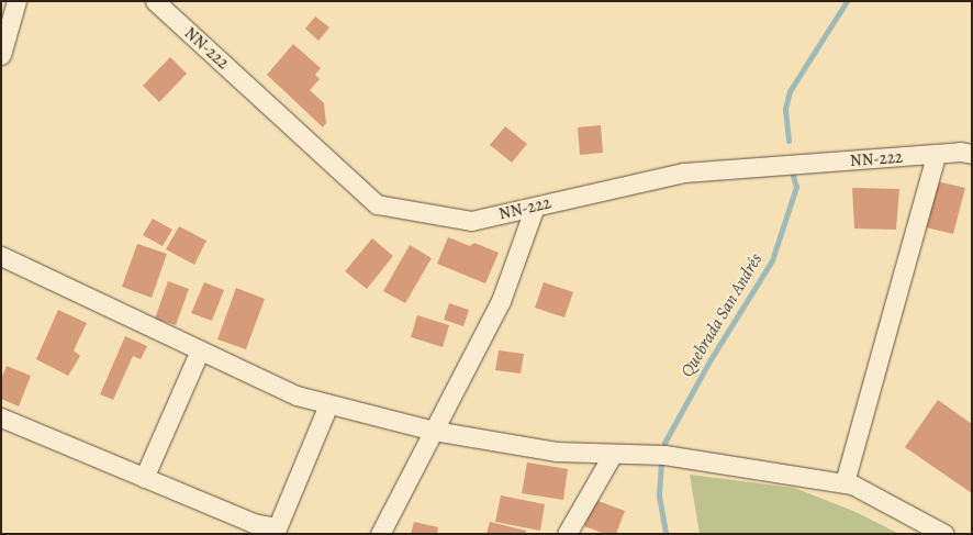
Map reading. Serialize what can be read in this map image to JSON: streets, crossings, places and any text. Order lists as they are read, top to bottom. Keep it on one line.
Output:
{"streets":{"street":["NN-222"]},"water":["Quebrada San Andrés"]}
